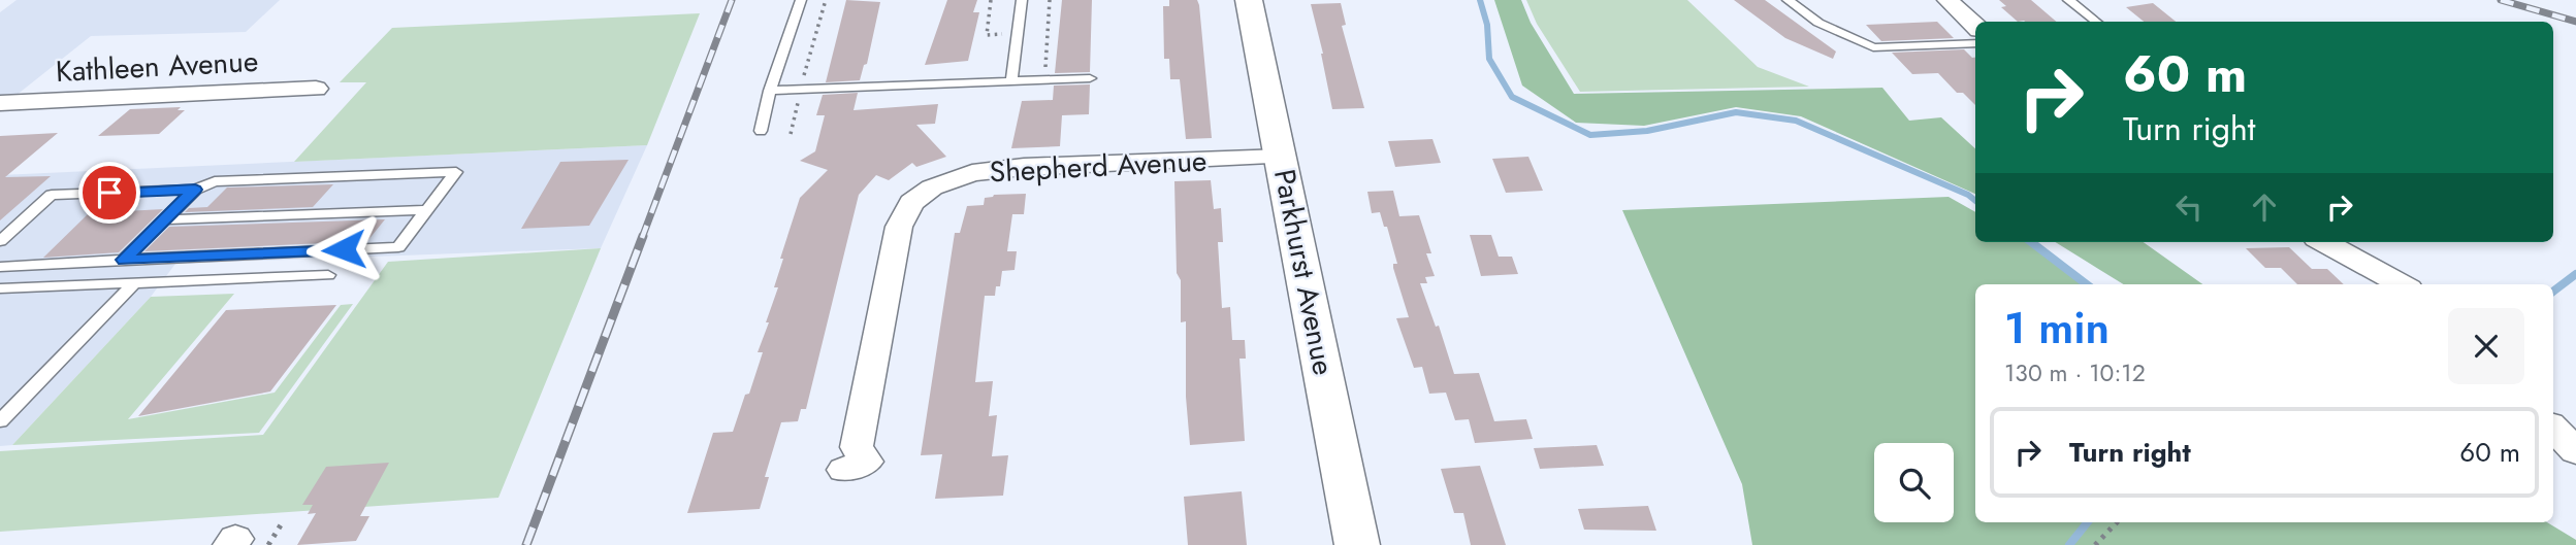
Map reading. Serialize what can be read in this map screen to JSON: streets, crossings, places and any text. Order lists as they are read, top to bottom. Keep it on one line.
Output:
{"streets":{"street":["Kathleen Avenue","Shepherd Avenue","Parkhurst Avenue"]},"crossings":[["Shepherd Avenue","Parkhurst Avenue"]],"page":{"turn":["60 m","Turn right"],"heading":["1 min","130 m · 10:12"],"list":[{"name":"Turn right","value":"60 m"}]}}
